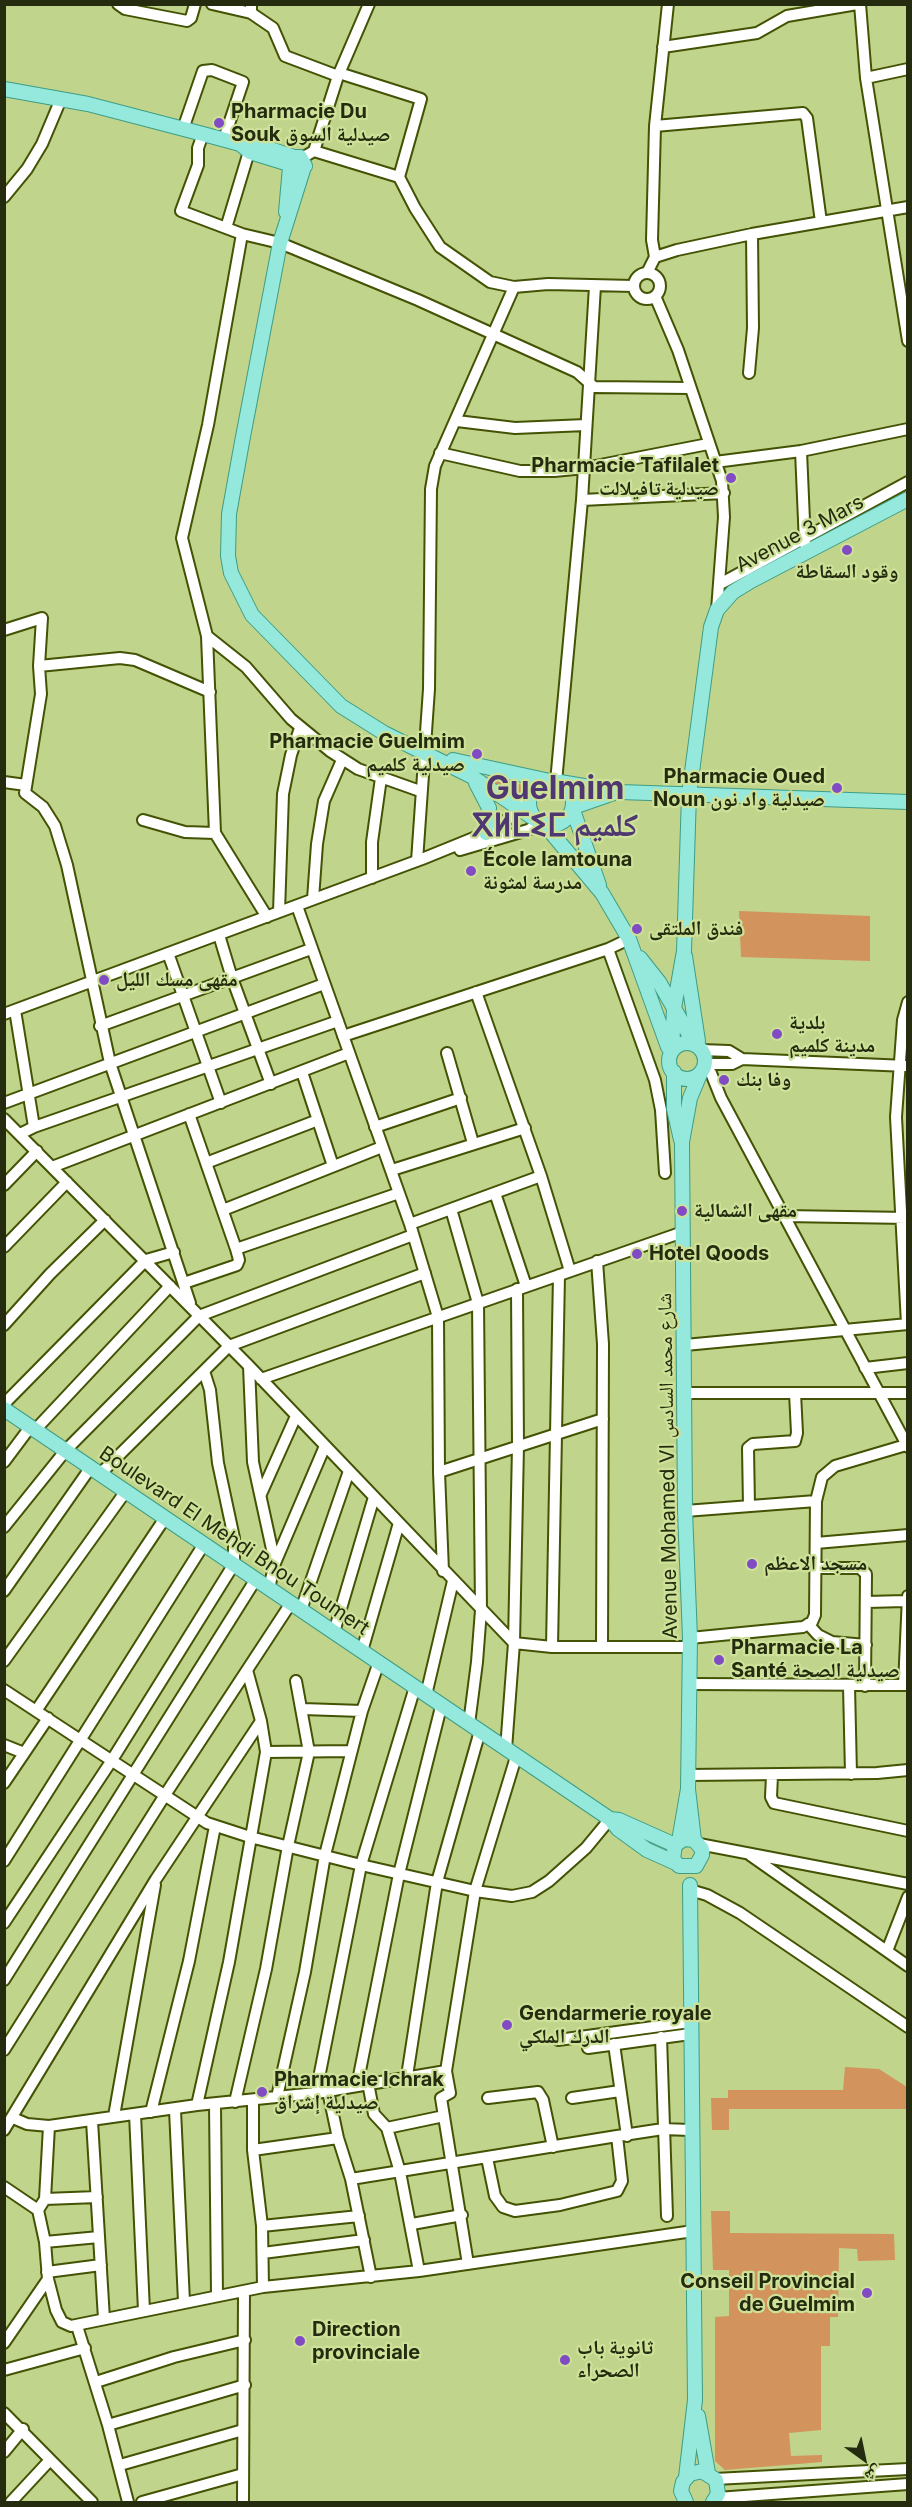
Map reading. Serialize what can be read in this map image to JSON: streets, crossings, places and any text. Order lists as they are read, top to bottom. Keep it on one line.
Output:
{"streets":{"main road":["Avenue 3 Mars","Avenue Mohamed VI شارع محمد السادس","Boulevard El Mehdi Bnou Toumert"]},"districts":["Guelmim ⴳⵍⵎⵉⵎ كلميم"],"places":["Pharmacie Du Souk صيدلية السوق","Pharmacie Tafilalet صيدلية تافيلالت","وقود السقاطة","Pharmacie Guelmim صيدلية كلميم","Pharmacie Oued Noun صيدلية واد نون","École lamtouna مدرسة لمثونة","فندق الملتقى","مقهى مسك الليل","بلدية مدينة كلميم","وفا بنك","مقهى الشمالية","Hotel Qoods","مسجد الاعظم","Pharmacie La Santé صيدلية الصحة","Gendarmerie royale الدرك الملكي","Pharmacie Ichrak صيدلية إشراق","Conseil Provincial de Guelmim","Direction provinciale","ثانوية باب الصحراء"],"north":"bottom right"}
